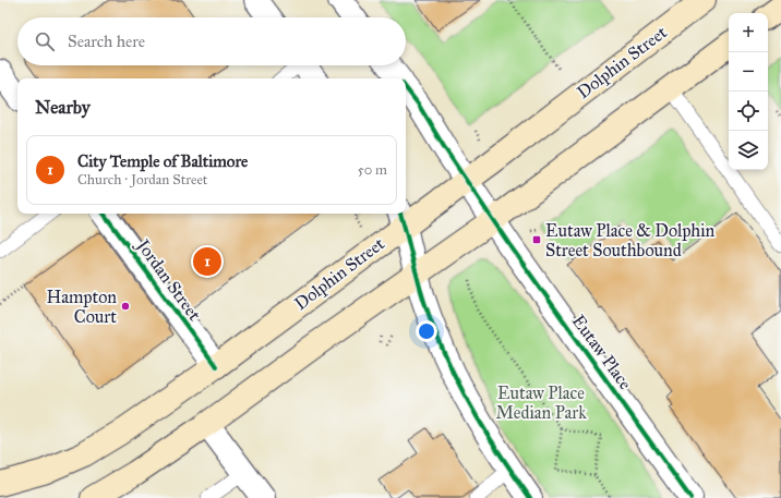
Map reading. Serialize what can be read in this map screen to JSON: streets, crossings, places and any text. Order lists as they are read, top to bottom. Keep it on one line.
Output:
{"streets":{"main road":["Dolphin Street"],"street":["Jordan Street","Eutaw Place"]},"crossings":[["Dolphin Street","Jordan Street"],["Dolphin Street","Eutaw Place"]],"parks":["Eutaw Place Median Park"],"places":{"transit":["Eutaw Place & Dolphin Street Southbound"],"other":["Hampton Court"]},"page":{"map_buttons":["+","−"],"search":"Search here","heading":"Nearby","list":[{"mark":"1","name":"City Temple of Baltimore","note":"Church · Jordan Street","value":"50 m"}],"pins":"1"}}
